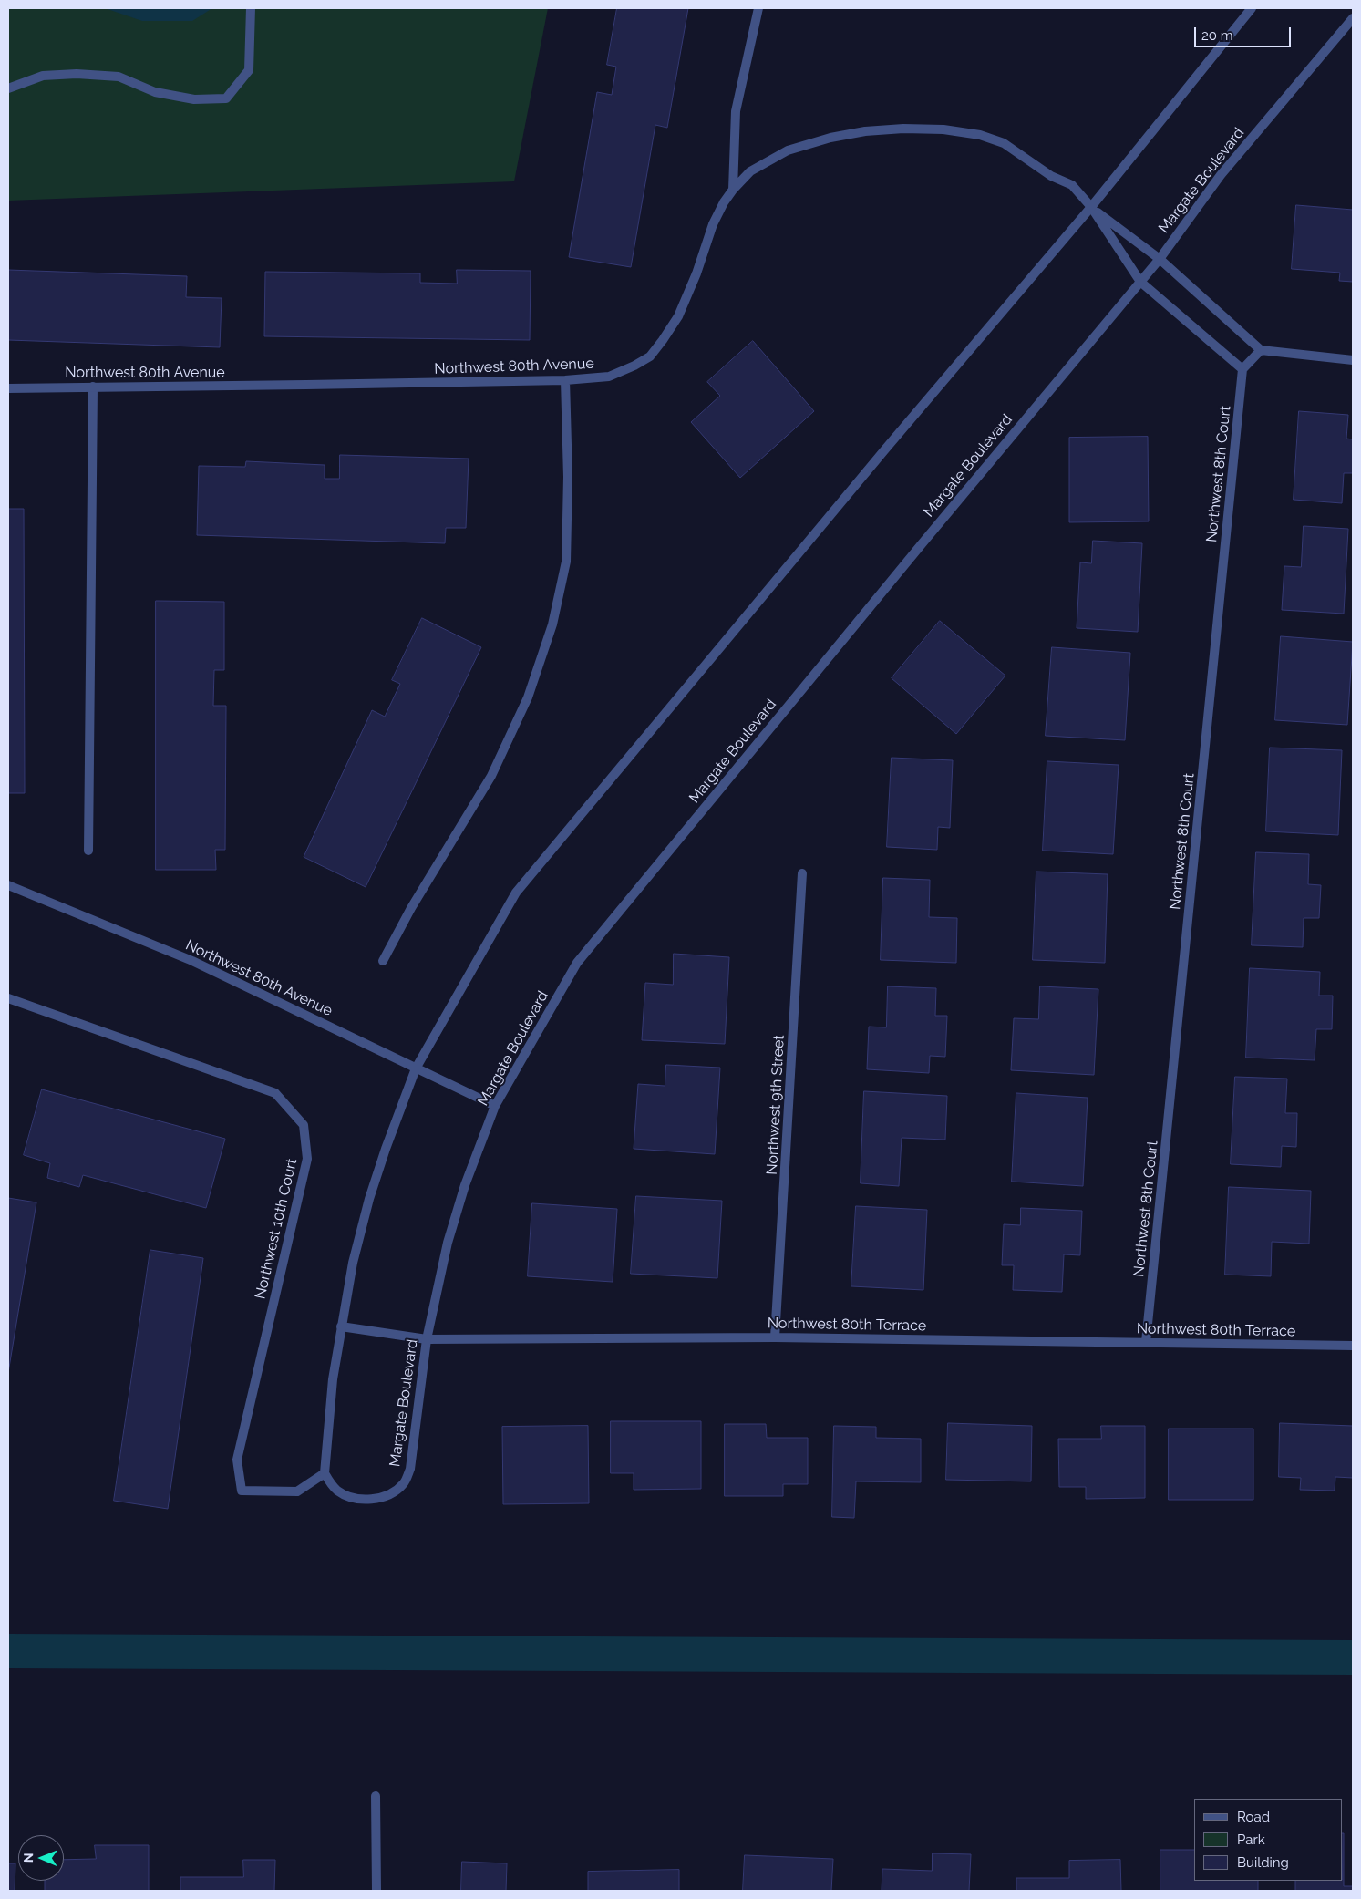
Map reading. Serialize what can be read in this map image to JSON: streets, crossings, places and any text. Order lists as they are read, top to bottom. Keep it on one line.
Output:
{"streets":{"street":["Margate Boulevard","Northwest 80th Avenue","Northwest 8th Court","Northwest 9th Street","Northwest 10th Court","Northwest 80th Terrace"]},"crossings":[["Margate Boulevard","Northwest 80th Avenue"],["Margate Boulevard","Northwest 10th Court"],["Margate Boulevard","Northwest 80th Terrace"],["Northwest 8th Court","Northwest 80th Terrace"],["Northwest 9th Street","Northwest 80th Terrace"]],"legend":["Road","Park","Building"],"scale_bar":"20 m","north":"left"}
